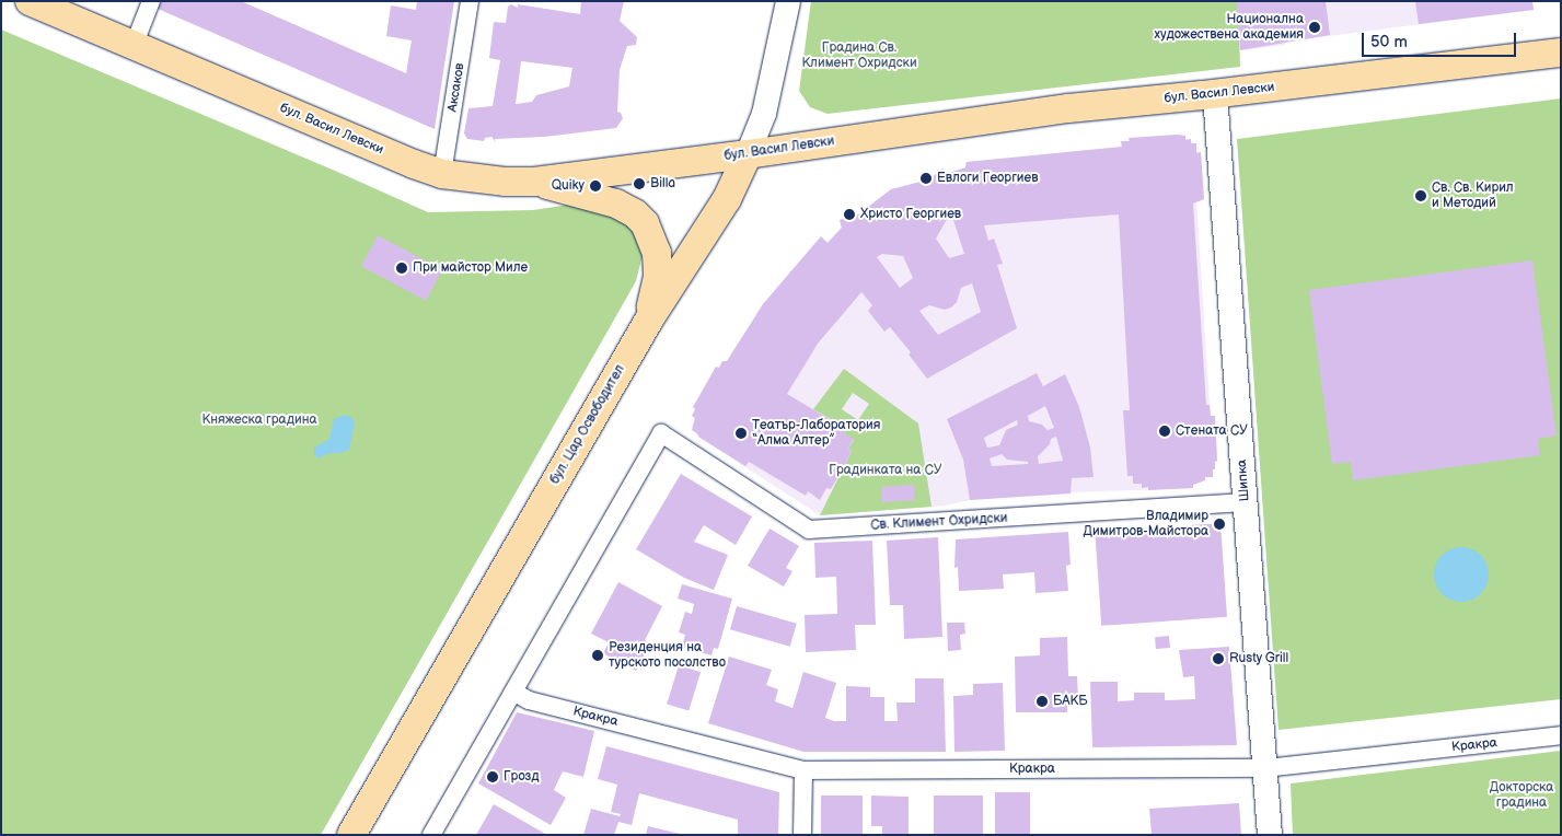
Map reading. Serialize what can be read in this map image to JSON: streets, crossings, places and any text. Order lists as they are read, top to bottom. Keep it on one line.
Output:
{"streets":{"main road":["бул. Васил Левски","бул. Цар Освободител"],"street":["Аксаков","Шипка","Св. Климент Охридски","Кракра"]},"crossings":[["Аксаков","бул. Васил Левски"],["бул. Васил Левски","бул. Цар Освободител"],["бул. Васил Левски","Шипка"],["Шипка","Св. Климент Охридски"],["Шипка","Кракра"],["Св. Климент Охридски","Кракра"]],"parks":["Градина Св. Климент Охридски","Княжеска градина","Градинката на СУ","Докторска градина"],"places":["Национална художествена академия","Евлоги Георгиев","Billa","Quiky","Св. Св. Кирил и Методий","Христо Георгиев","При майстор Миле","Стената СУ","Театър-Лаборатория “Алма Алтер”","Владимир Димитров-Майстора","Резиденция на турското посолство","Rusty Grill","БАКБ","Грозд"],"scale_bar":"50 m"}
